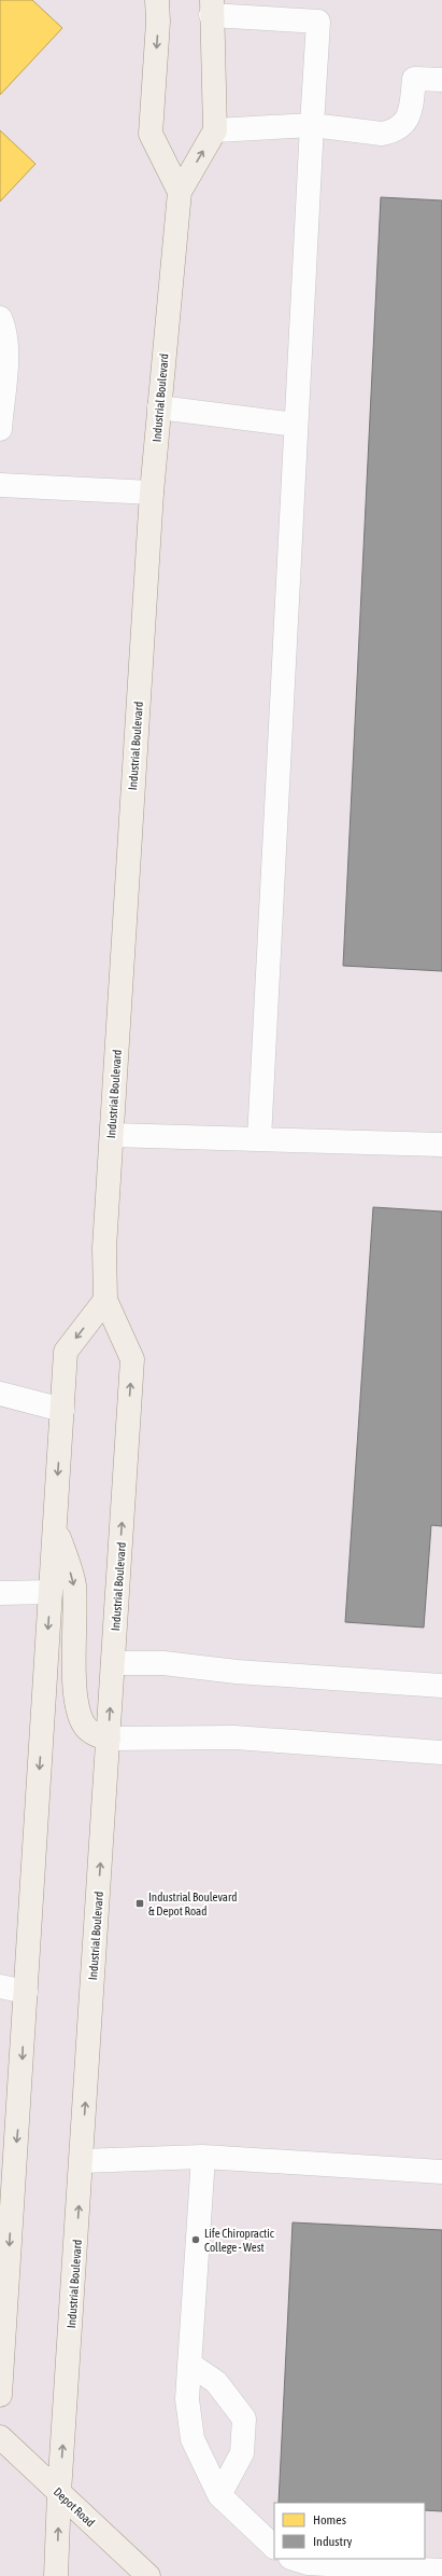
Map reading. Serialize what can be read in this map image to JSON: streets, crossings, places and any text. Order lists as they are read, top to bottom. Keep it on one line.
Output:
{"streets":{"main road":["Industrial Boulevard","Depot Road"]},"crossings":[["Industrial Boulevard","Depot Road"]],"places":{"transit":["Industrial Boulevard & Depot Road"],"other":["Life Chiropractic College - West"]},"legend":["Homes","Industry"]}
